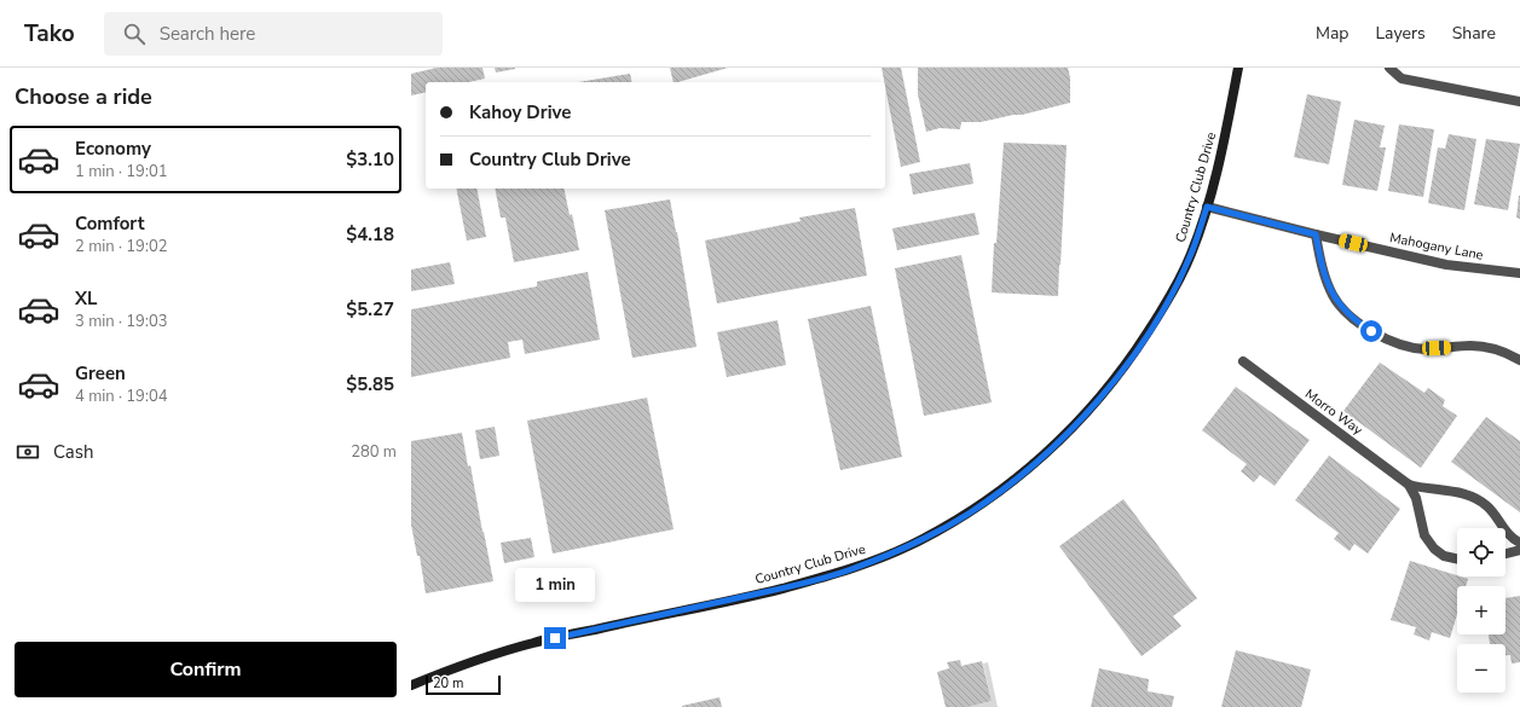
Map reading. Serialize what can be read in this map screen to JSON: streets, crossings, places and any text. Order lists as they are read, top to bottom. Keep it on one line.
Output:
{"streets":{"street":["Country Club Drive","Mahogany Lane","Morro Way"]},"crossings":[["Country Club Drive","Mahogany Lane"]],"scale_bar":"20 m","page":{"header":"Tako","search":"Search here","nav":["Map","Layers","Share"],"heading":"Choose a ride","banner":["Kahoy Drive","Country Club Drive"],"list":[{"name":"Economy","note":"1 min · 19:01","value":"$3.10"},{"name":"Comfort","note":"2 min · 19:02","value":"$4.18"},{"name":"XL","note":"3 min · 19:03","value":"$5.27"},{"name":"Green","note":"4 min · 19:04","value":"$5.85"}],"pay":["Cash","280 m"],"map_buttons":["+","−"],"bubble":"1 min","buttons":"Confirm","scale":"20 m"}}
